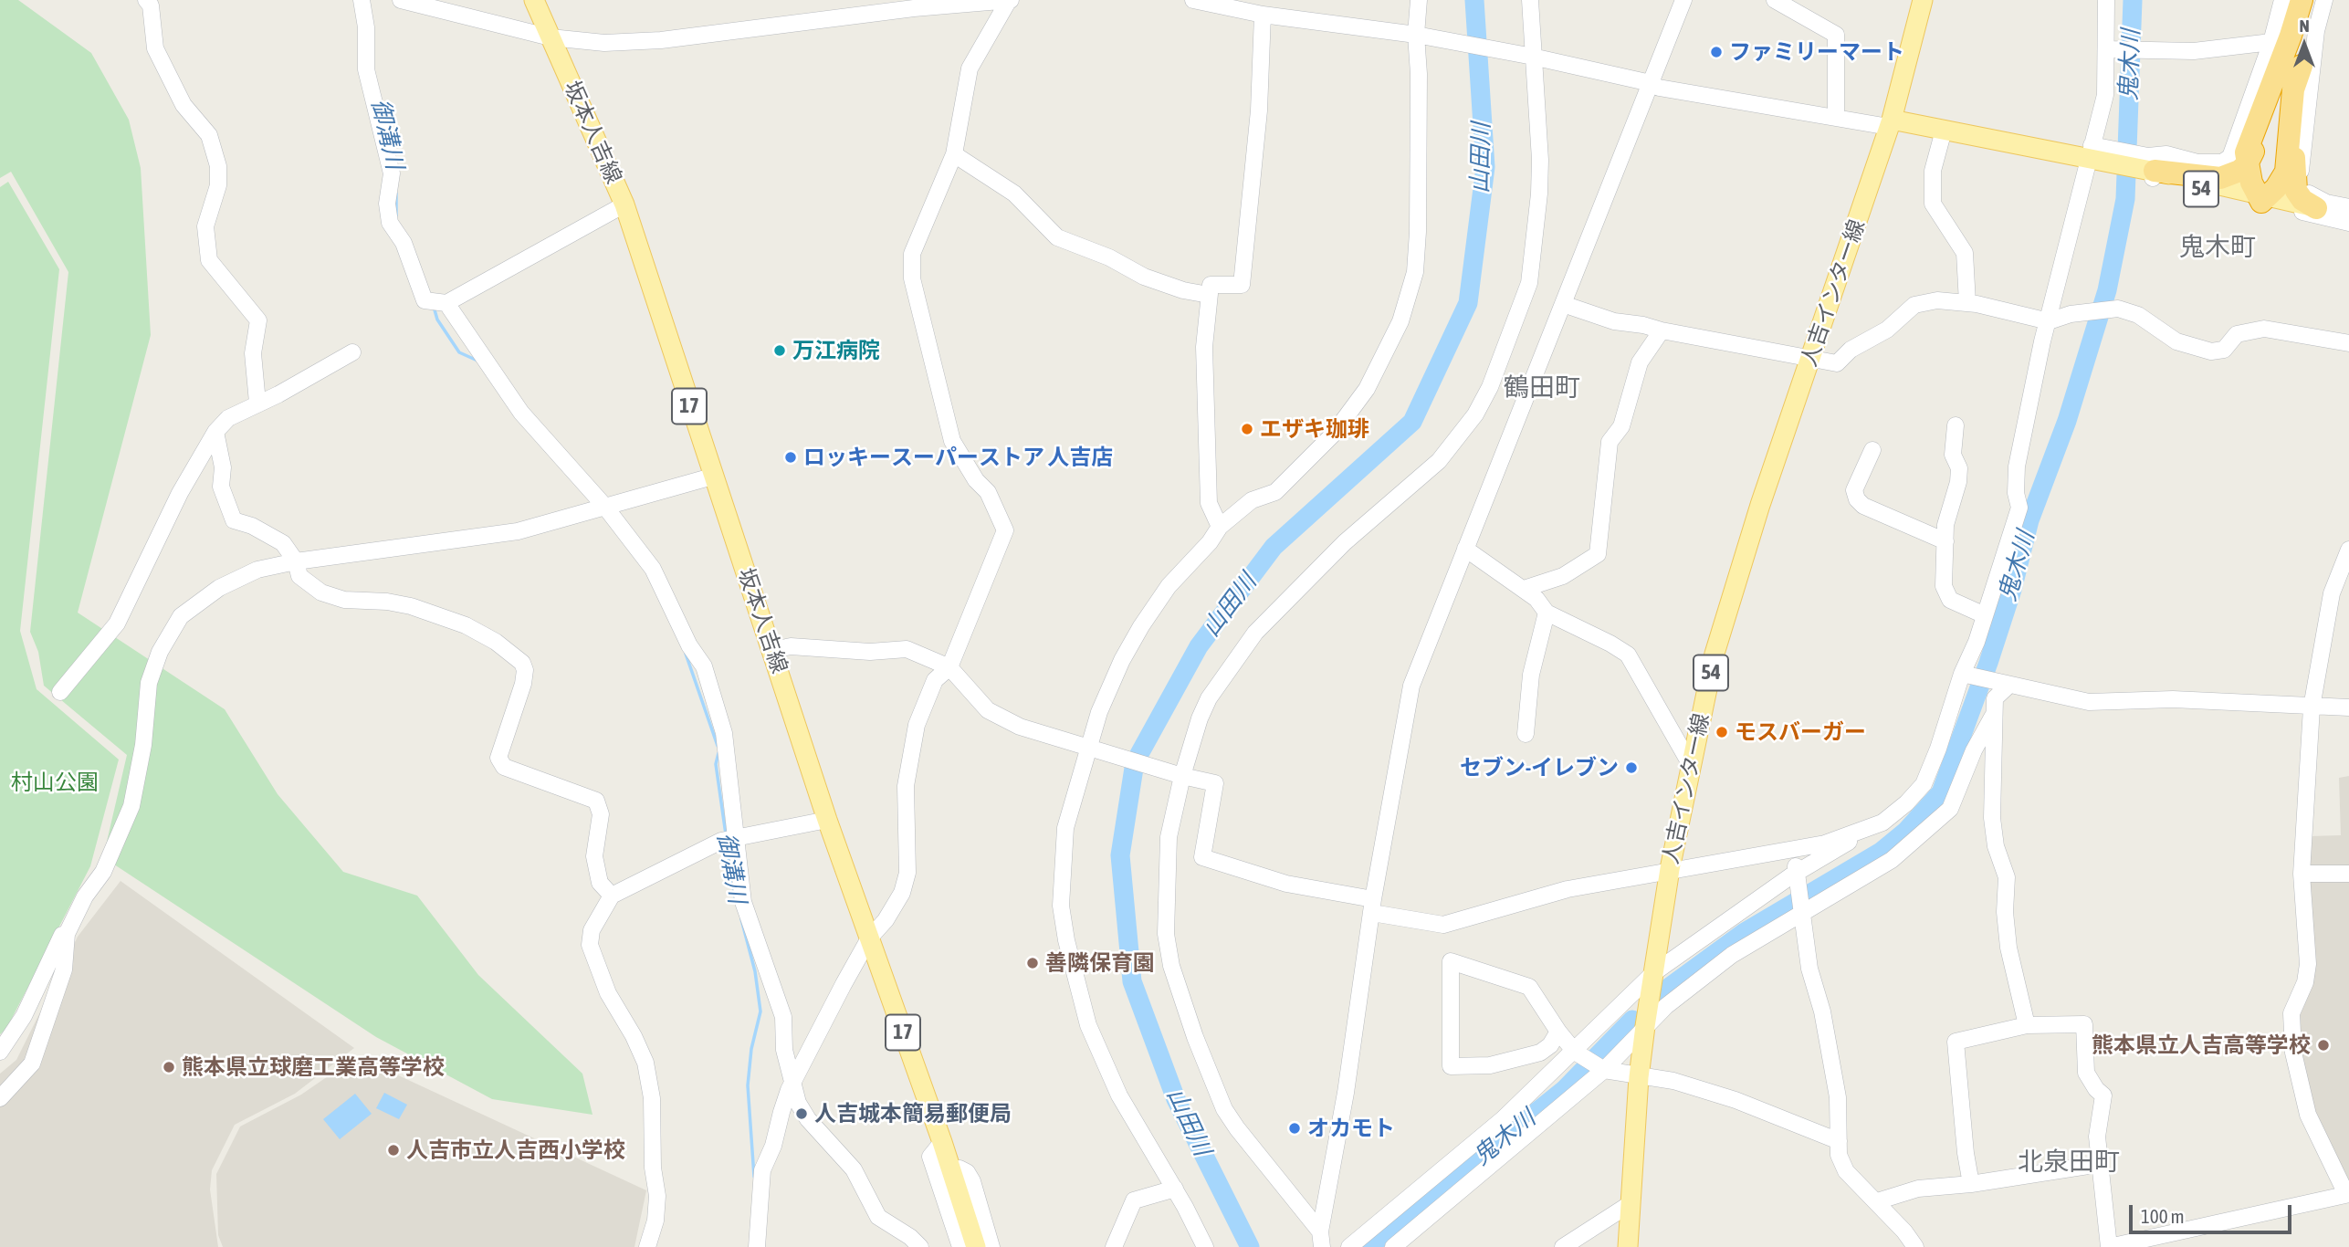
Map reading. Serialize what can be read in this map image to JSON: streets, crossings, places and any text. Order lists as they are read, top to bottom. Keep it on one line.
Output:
{"streets":{"main road":["坂本人吉線","54","人吉インター線","17"]},"crossings":[["54","人吉インター線"]],"districts":["鬼木町","鶴田町","北泉田町"],"water":["鬼木川","御溝川","山田川"],"parks":["村山公園"],"places":["ファミリーマート","万江病院","エザキ珈琲","ロッキースーパーストア 人吉店","モスバーガー","セブン-イレブン","善隣保育園","熊本県立人吉高等学校","熊本県立球磨工業高等学校","人吉城本簡易郵便局","オカモト","人吉市立人吉西小学校"],"scale_bar":"100 m","north":"top"}
